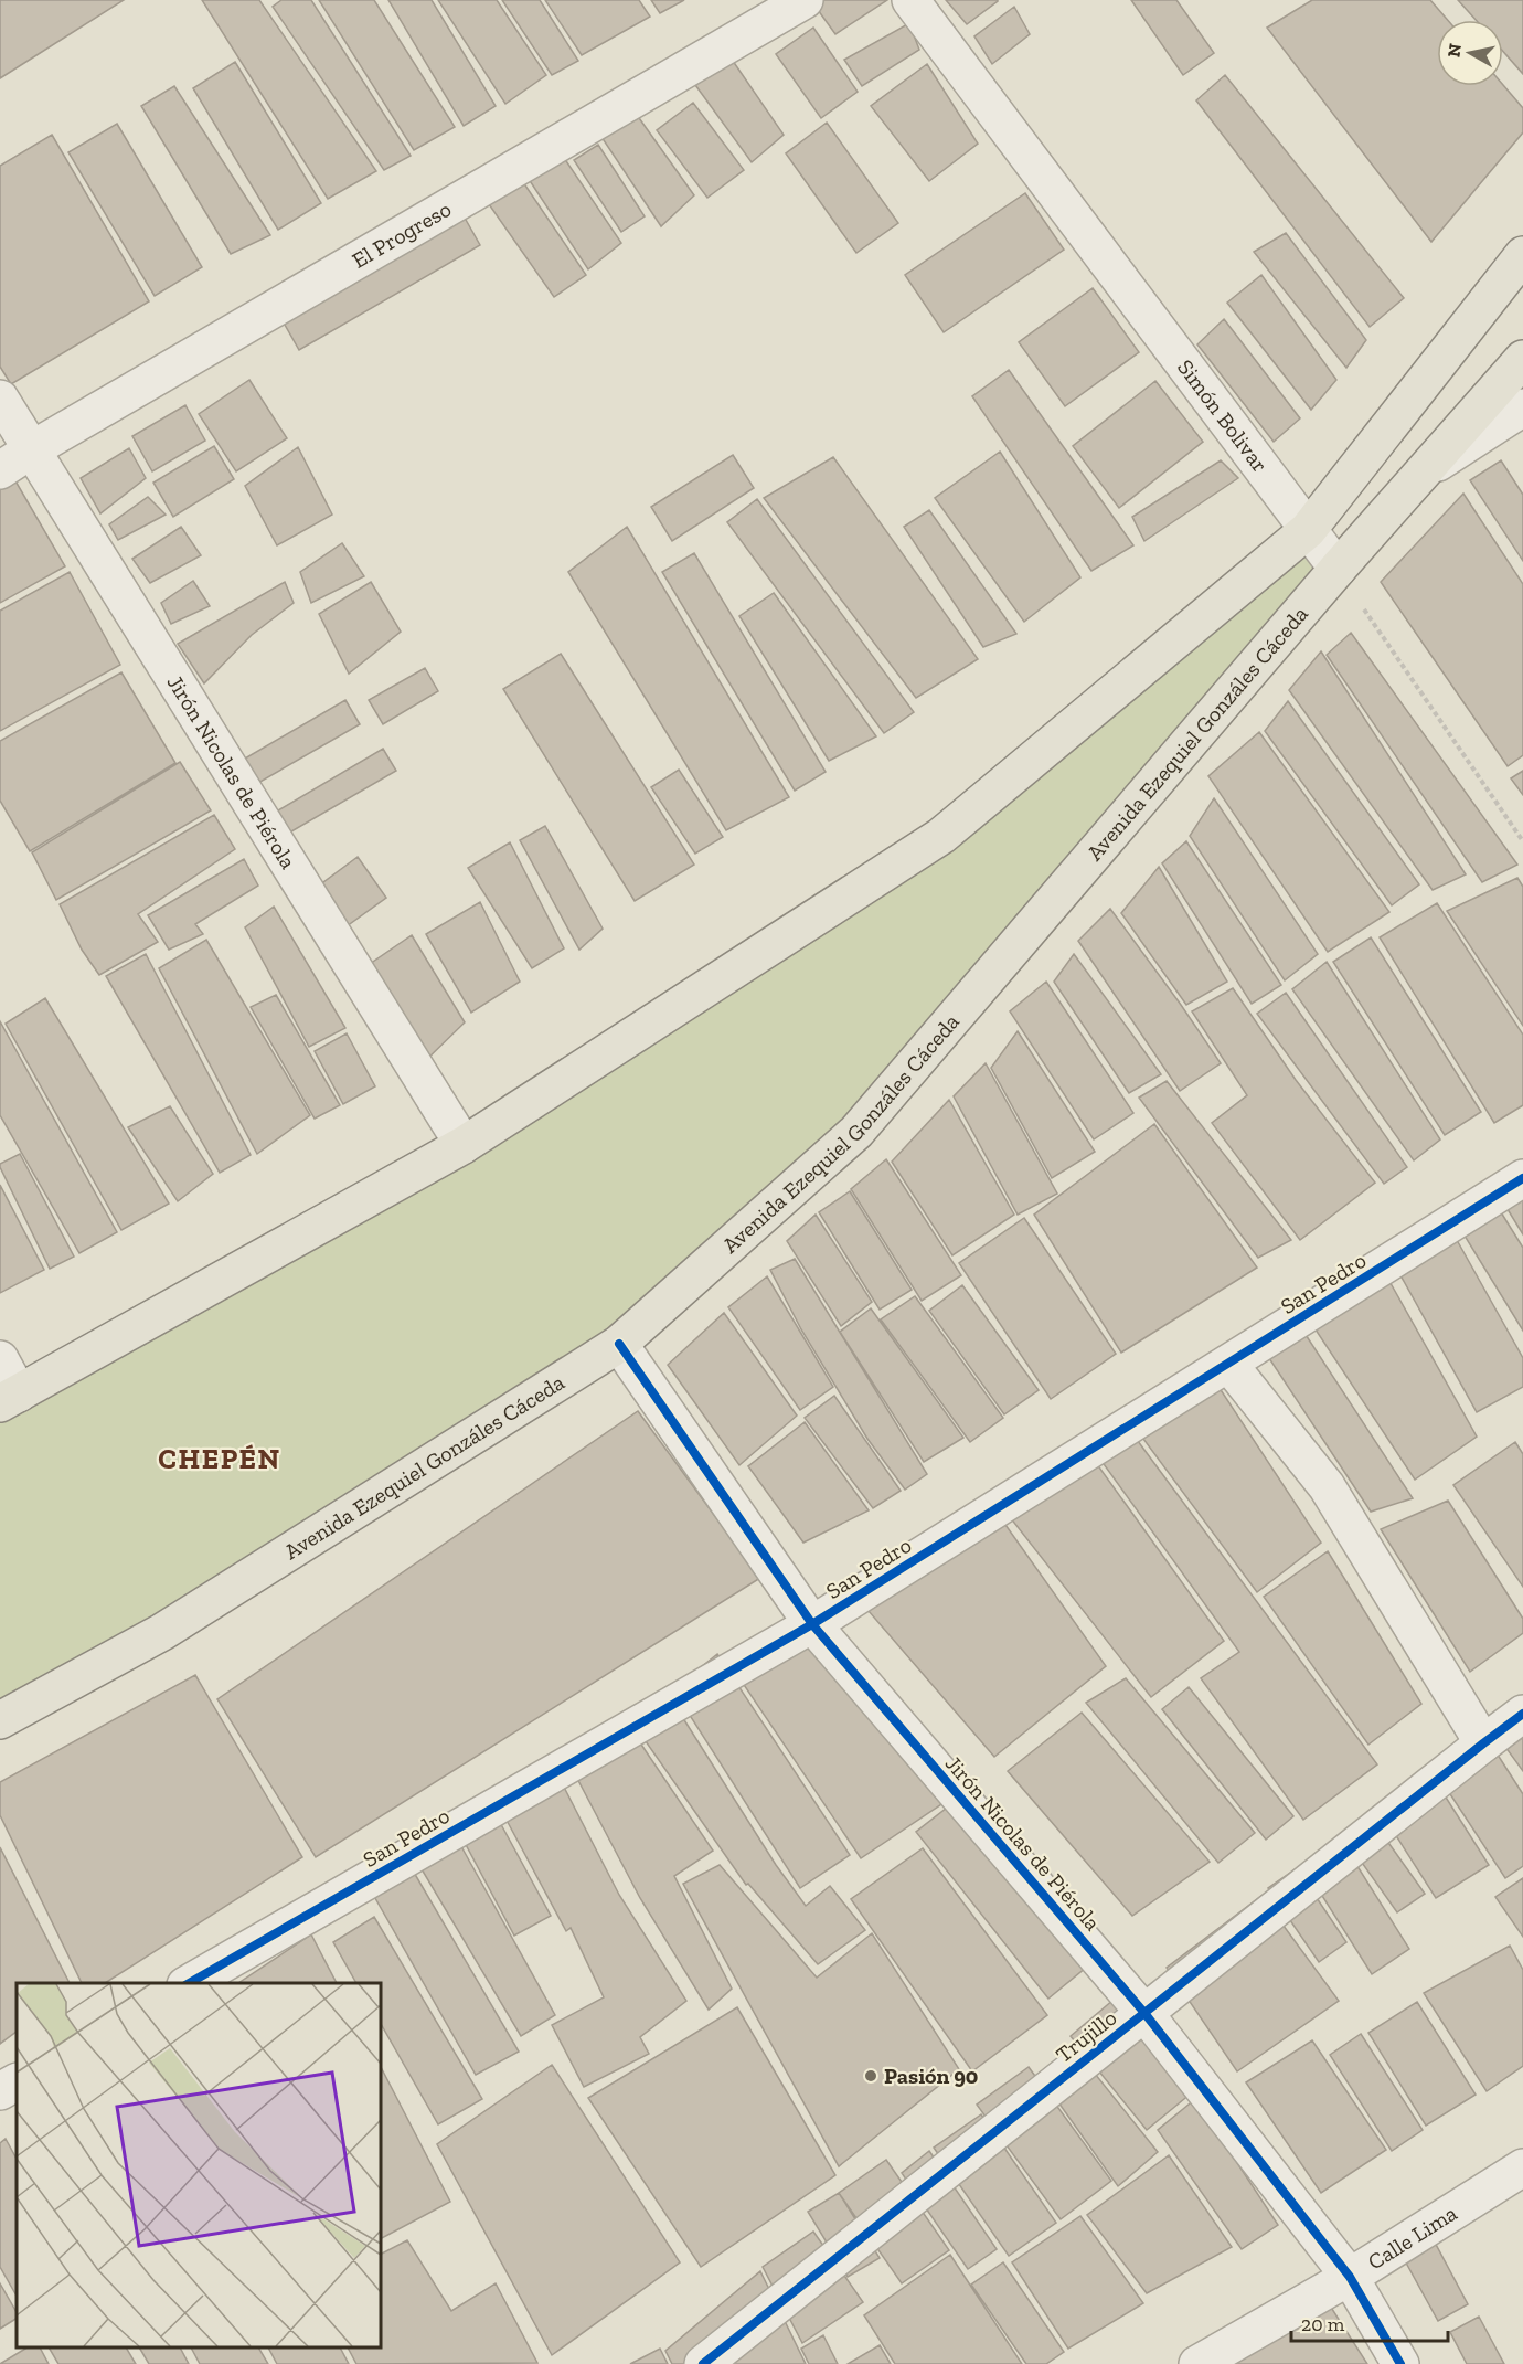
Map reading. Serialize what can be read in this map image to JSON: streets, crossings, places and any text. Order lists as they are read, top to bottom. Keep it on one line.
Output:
{"streets":{"main road":["Avenida Ezequiel Gonzáles Cáceda"],"street":["El Progreso","Simón Bolivar","Jirón Nicolas de Piérola","San Pedro","Trujillo","Calle Lima"]},"crossings":[["El Progreso","Jirón Nicolas de Piérola"],["Simón Bolivar","Avenida Ezequiel Gonzáles Cáceda"],["Avenida Ezequiel Gonzáles Cáceda","Jirón Nicolas de Piérola"],["Jirón Nicolas de Piérola","San Pedro"],["Jirón Nicolas de Piérola","Trujillo"],["Jirón Nicolas de Piérola","Calle Lima"]],"districts":["CHEPÉN"],"places":["Pasión 90"],"scale_bar":"20 m","north":"left"}
